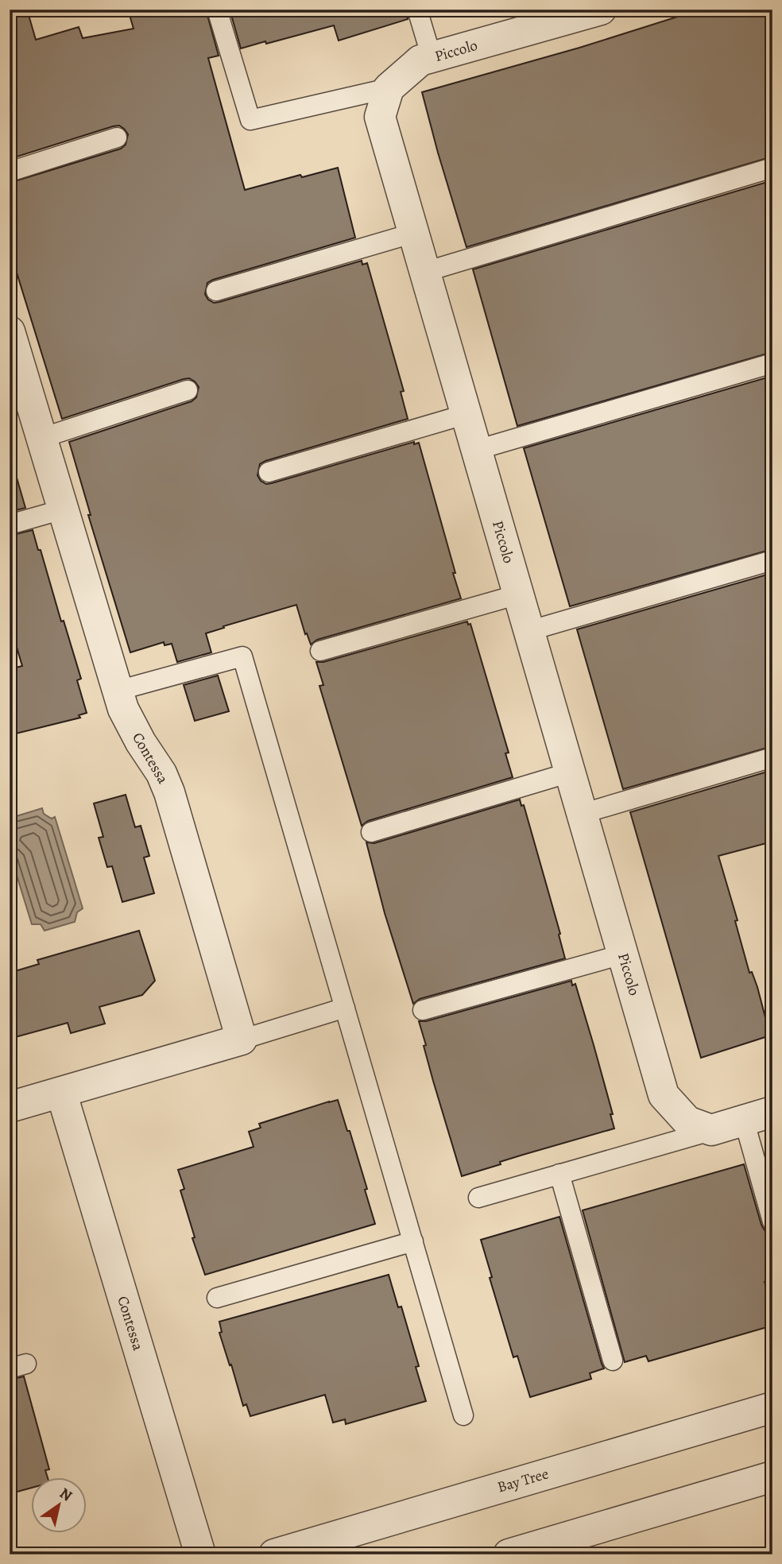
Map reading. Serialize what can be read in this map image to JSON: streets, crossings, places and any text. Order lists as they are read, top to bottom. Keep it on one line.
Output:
{"streets":{"street":["Piccolo","Contessa","Bay Tree"]},"north":"top right"}
